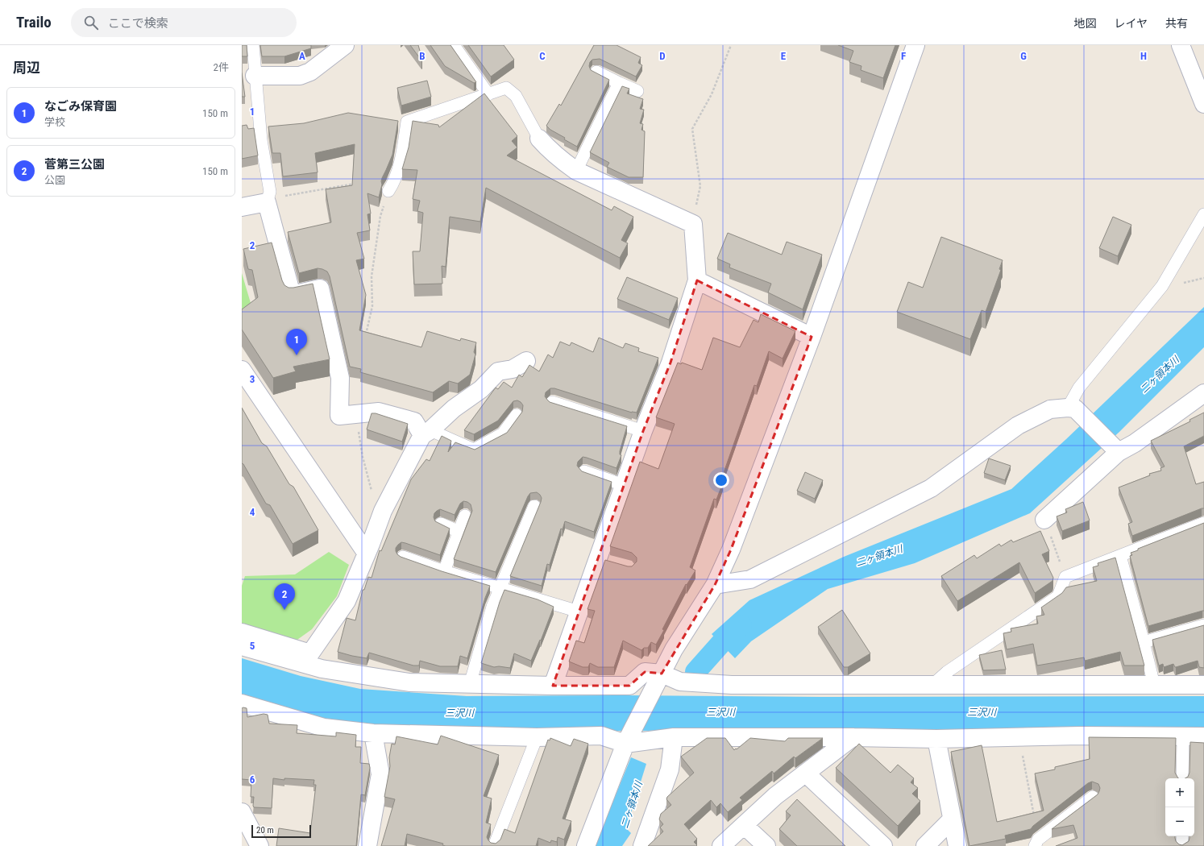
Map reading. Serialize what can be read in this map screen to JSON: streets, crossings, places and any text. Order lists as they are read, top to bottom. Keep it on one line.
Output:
{"water":["二ヶ領本川","三沢川"],"scale_bar":"20 m","page":{"header":"Trailo","search":"ここで検索","nav":["地図","レイヤ","共有"],"heading":["周辺","2件"],"list":[{"mark":"1","name":"なごみ保育園","note":"学校","value":"150 m"},{"mark":"2","name":"菅第三公園","note":"公園","value":"150 m"}],"pins":["1","2"],"map_buttons":["+","−"],"scale":"20 m"},"grid":{"columns":["A","B","C","D","E","F","G","H"],"rows":["1","2","3","4","5","6"]}}
